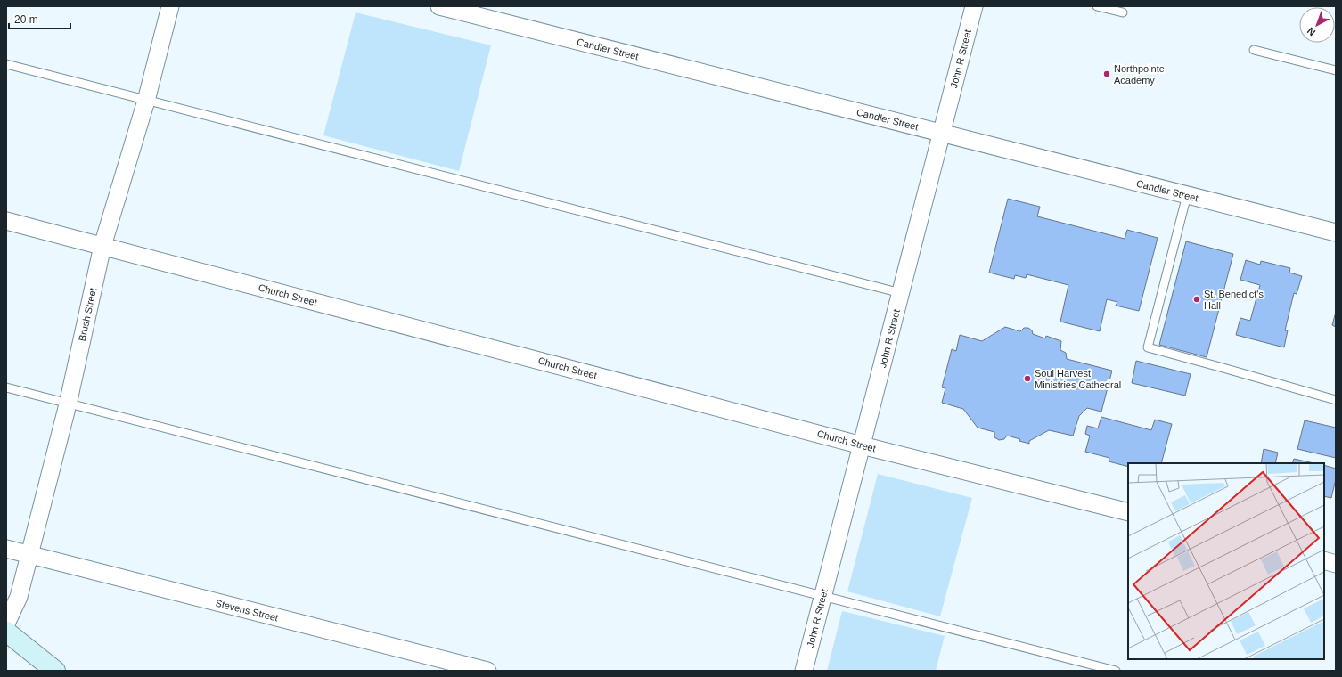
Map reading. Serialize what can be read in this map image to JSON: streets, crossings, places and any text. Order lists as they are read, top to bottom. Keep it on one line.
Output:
{"streets":{"street":["Candler Street","John R Street","Church Street","Brush Street","Stevens Street"]},"crossings":[["Candler Street","John R Street"],["John R Street","Church Street"],["Church Street","Brush Street"],["Brush Street","Stevens Street"]],"places":["Northpointe Academy","St. Benedict's Hall","Soul Harvest Ministries Cathedral"],"scale_bar":"20 m","north":"bottom left"}
